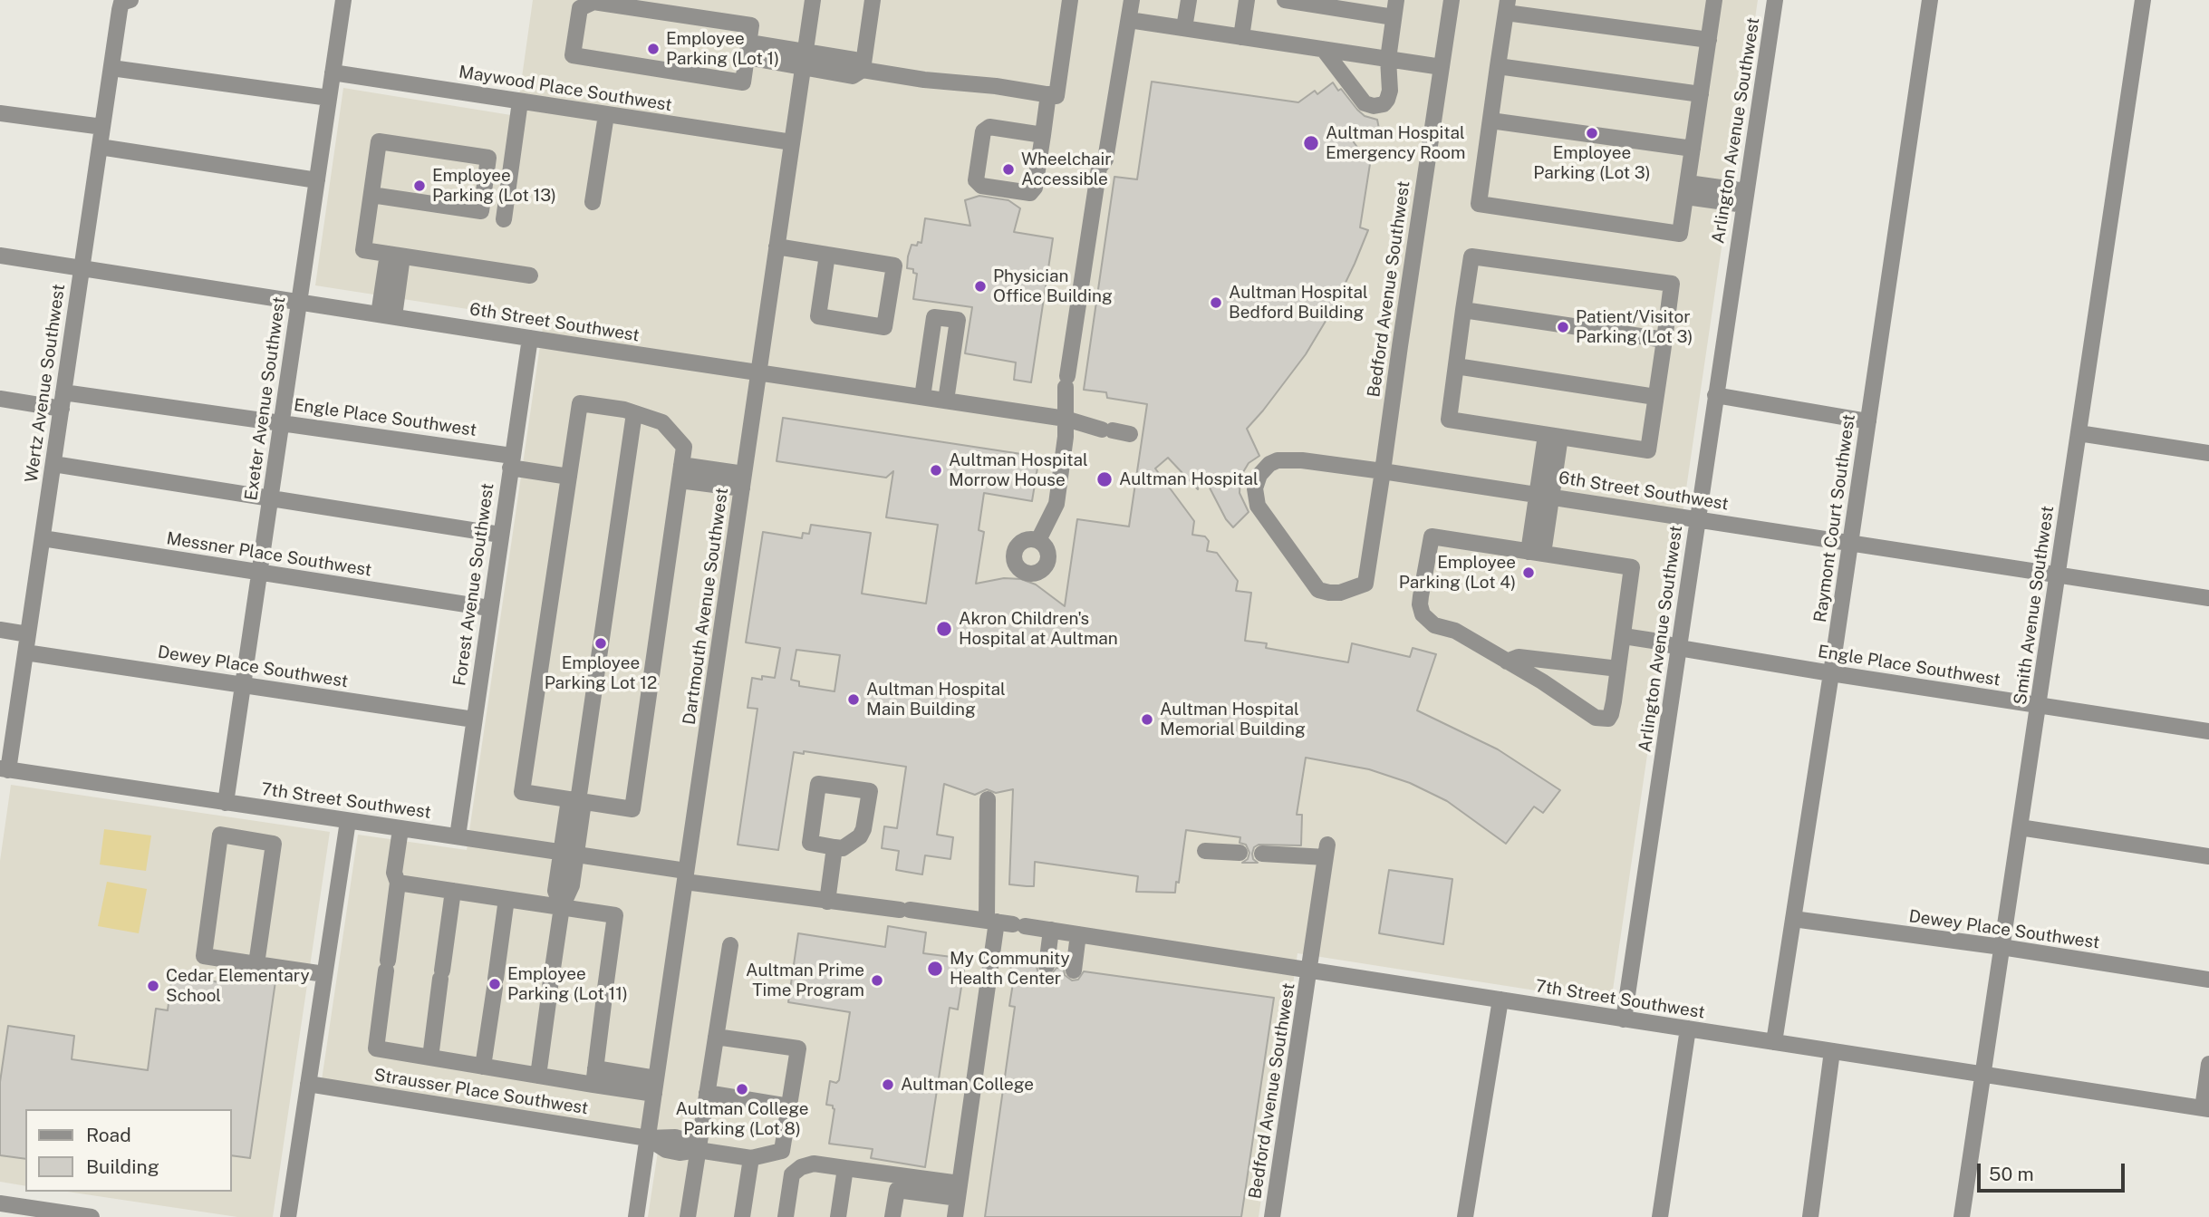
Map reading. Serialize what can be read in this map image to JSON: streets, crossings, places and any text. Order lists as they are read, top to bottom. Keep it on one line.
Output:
{"streets":{"street":["Maywood Place Southwest","Arlington Avenue Southwest","Bedford Avenue Southwest","6th Street Southwest","Wertz Avenue Southwest","Exeter Avenue Southwest","Engle Place Southwest","Raymont Court Southwest","Messner Place Southwest","Forest Avenue Southwest","Smith Avenue Southwest","Dartmouth Avenue Southwest","Dewey Place Southwest","7th Street Southwest","Strausser Place Southwest"]},"crossings":[["Maywood Place Southwest","Exeter Avenue Southwest"],["Maywood Place Southwest","Dartmouth Avenue Southwest"],["Arlington Avenue Southwest","6th Street Southwest"],["Arlington Avenue Southwest","Engle Place Southwest"],["Arlington Avenue Southwest","7th Street Southwest"],["Bedford Avenue Southwest","6th Street Southwest"],["Bedford Avenue Southwest","7th Street Southwest"],["6th Street Southwest","Wertz Avenue Southwest"],["6th Street Southwest","Exeter Avenue Southwest"],["6th Street Southwest","Raymont Court Southwest"],["6th Street Southwest","Forest Avenue Southwest"],["6th Street Southwest","Smith Avenue Southwest"],["6th Street Southwest","Dartmouth Avenue Southwest"],["Wertz Avenue Southwest","Engle Place Southwest"],["Wertz Avenue Southwest","Messner Place Southwest"],["Wertz Avenue Southwest","Dewey Place Southwest"],["Wertz Avenue Southwest","7th Street Southwest"],["Exeter Avenue Southwest","Engle Place Southwest"],["Exeter Avenue Southwest","Messner Place Southwest"],["Exeter Avenue Southwest","Dewey Place Southwest"],["Exeter Avenue Southwest","7th Street Southwest"],["Engle Place Southwest","Raymont Court Southwest"],["Engle Place Southwest","Forest Avenue Southwest"],["Engle Place Southwest","Smith Avenue Southwest"],["Raymont Court Southwest","Dewey Place Southwest"],["Raymont Court Southwest","7th Street Southwest"],["Messner Place Southwest","Forest Avenue Southwest"],["Forest Avenue Southwest","Dewey Place Southwest"],["Forest Avenue Southwest","7th Street Southwest"],["Smith Avenue Southwest","Dewey Place Southwest"],["Smith Avenue Southwest","7th Street Southwest"],["Dartmouth Avenue Southwest","7th Street Southwest"],["Dartmouth Avenue Southwest","Strausser Place Southwest"]],"places":["Employee Parking (Lot 1)","Employee Parking (Lot 3)","Aultman Hospital Emergency Room","Wheelchair Accessible","Employee Parking (Lot 13)","Physician Office Building","Aultman Hospital Bedford Building","Patient/Visitor Parking (Lot 3)","Aultman Hospital Morrow House","Aultman Hospital","Employee Parking (Lot 4)","Akron Children's Hospital at Aultman","Employee Parking Lot 12","Aultman Hospital Main Building","Aultman Hospital Memorial Building","My Community Health Center","Aultman Prime Time Program","Employee Parking (Lot 11)","Cedar Elementary School","Aultman College","Aultman College Parking (Lot 8)"],"legend":["Road","Building"],"scale_bar":"50 m"}
